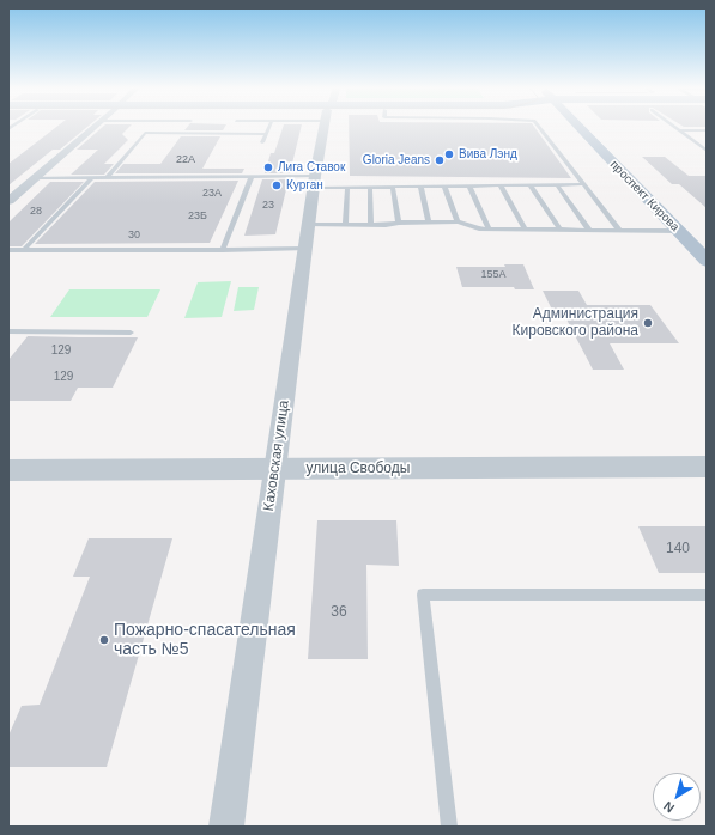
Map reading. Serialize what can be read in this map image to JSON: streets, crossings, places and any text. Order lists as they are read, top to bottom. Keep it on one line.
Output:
{"streets":{"main road":["проспект Кирова"],"street":["Каховская улица","улица Свободы"]},"crossings":[["Каховская улица","улица Свободы"]],"places":["Вива Лэнд","Gloria Jeans","Лига Ставок","Курган","Администрация Кировского района","Пожарно-спасательная часть №5"],"house_numbers":["22А","23А","23","28","23Б","30","155А","129","129","140","36"],"north":"bottom left"}
